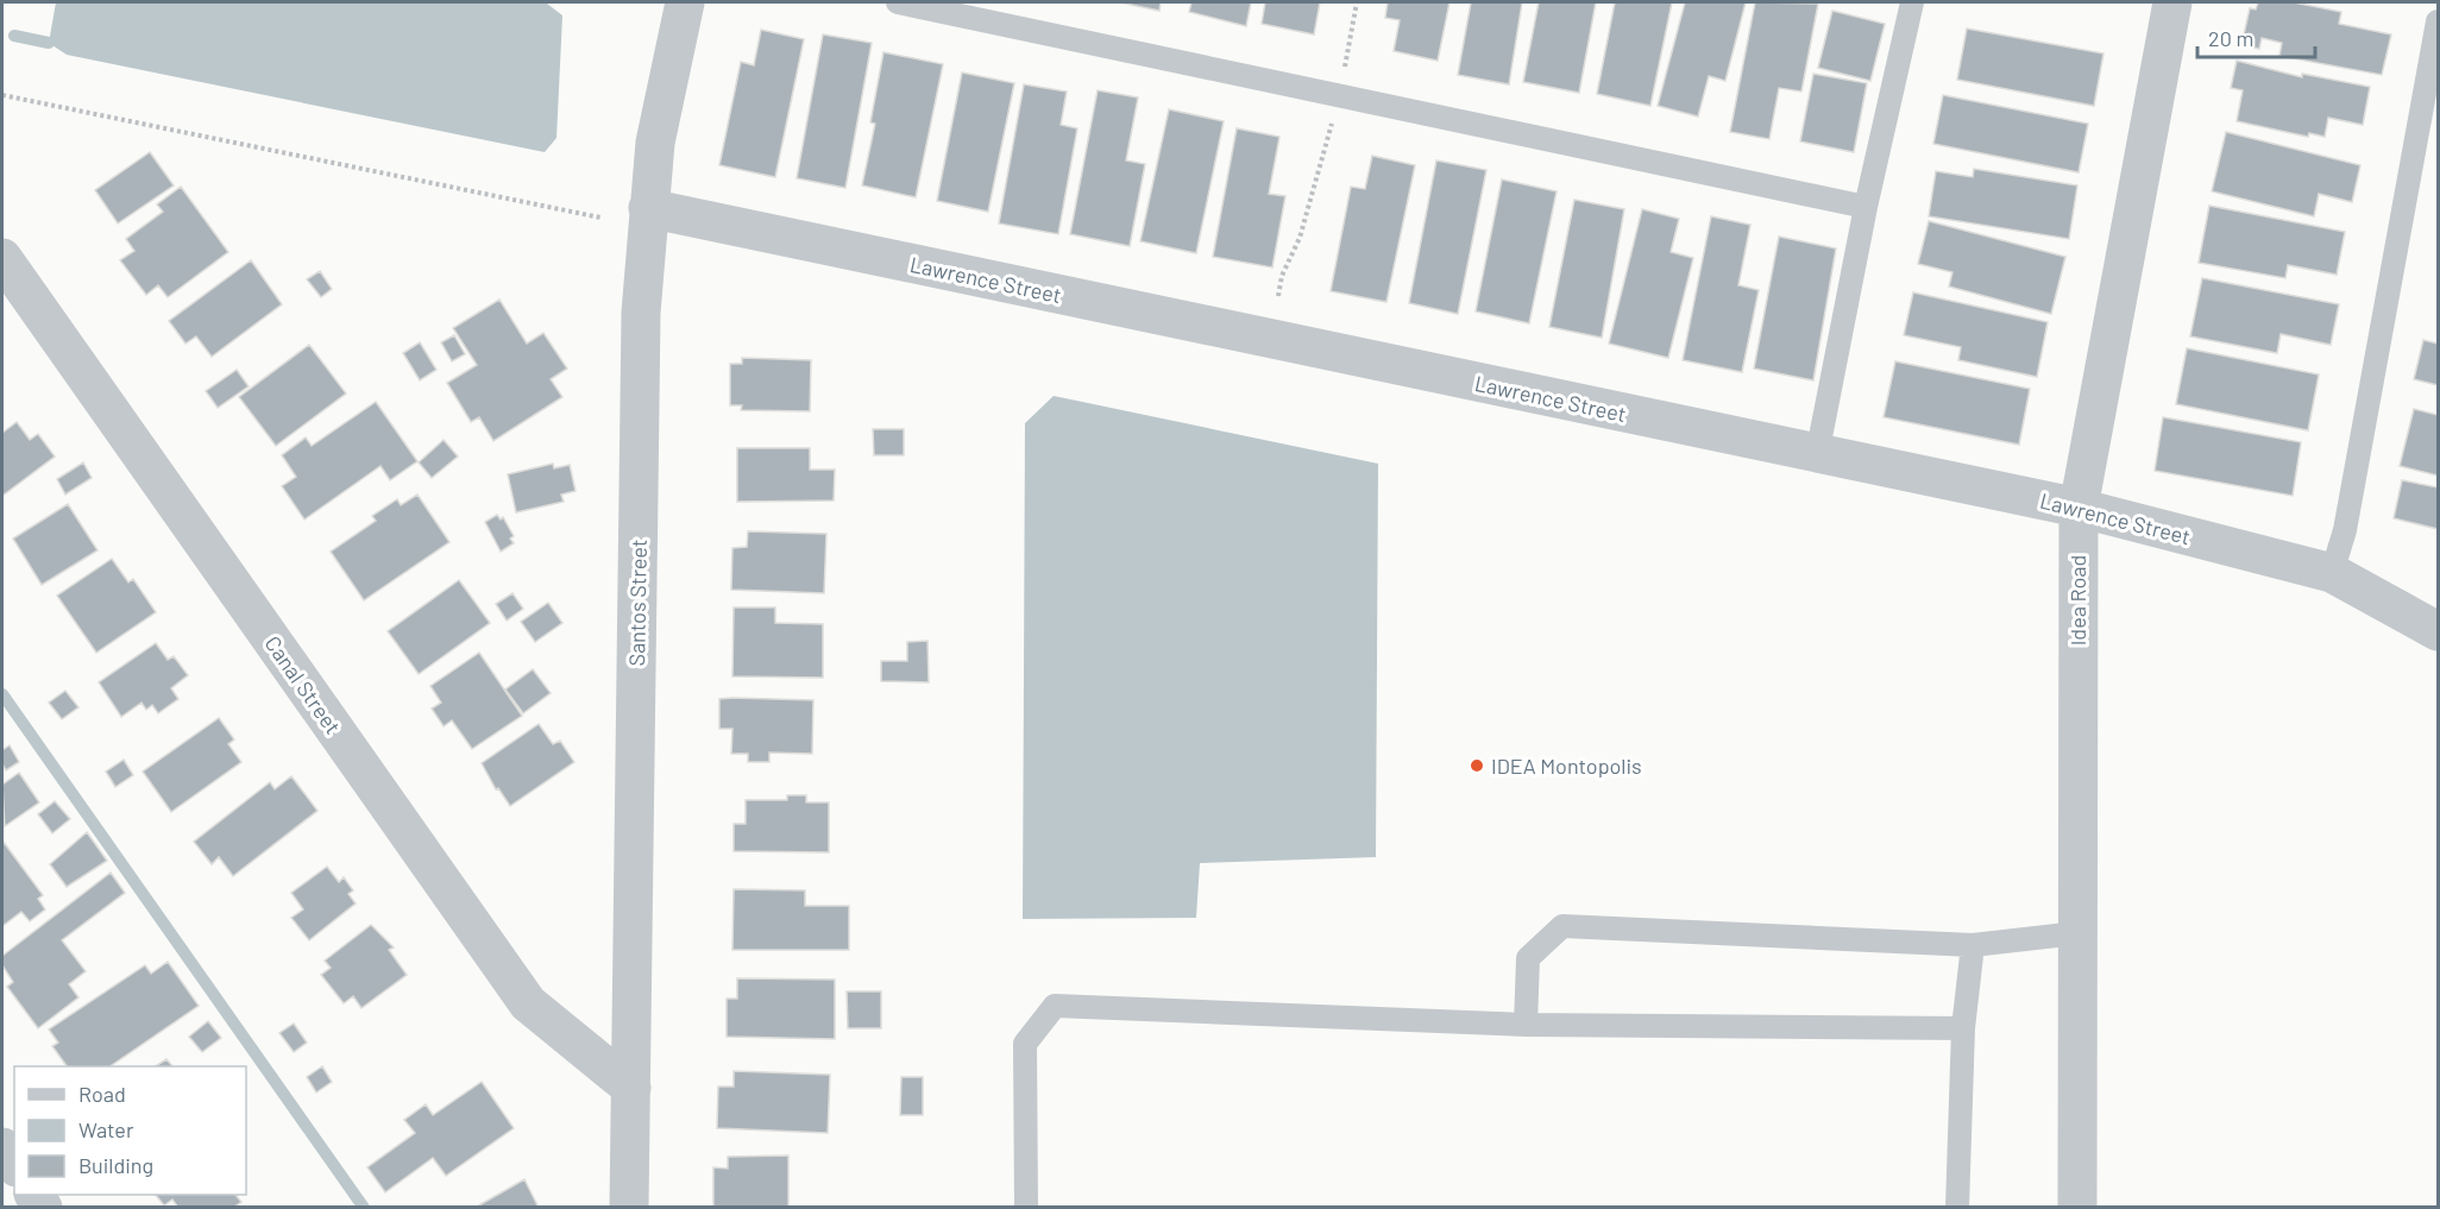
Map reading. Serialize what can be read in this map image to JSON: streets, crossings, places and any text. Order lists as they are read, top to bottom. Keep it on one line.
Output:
{"streets":{"street":["Lawrence Street","Idea Road","Santos Street","Canal Street"]},"crossings":[["Lawrence Street","Idea Road"],["Lawrence Street","Santos Street"],["Santos Street","Canal Street"]],"places":["IDEA Montopolis"],"legend":["Road","Water","Building"],"scale_bar":"20 m"}
